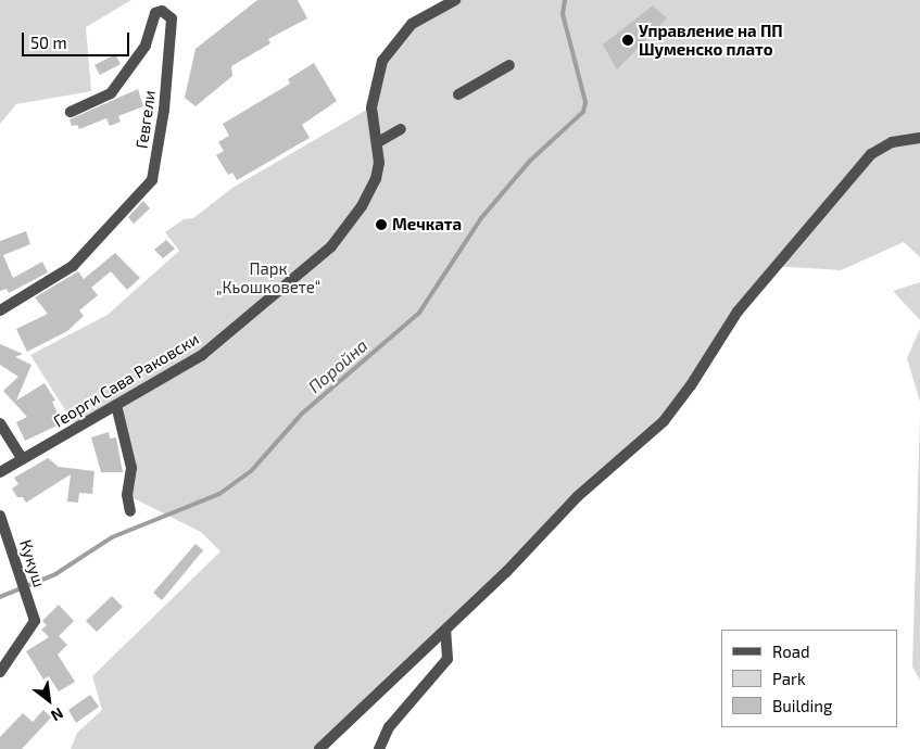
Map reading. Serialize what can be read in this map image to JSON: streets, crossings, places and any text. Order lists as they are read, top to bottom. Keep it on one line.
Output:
{"streets":{"street":["Гевгели","Георги Сава Раковски","Кукуш"]},"water":["Поройна"],"parks":["Парк „Кьошковете“"],"places":["Управление на ПП Шуменско плато","Мечката"],"legend":["Road","Park","Building"],"scale_bar":"50 m","north":"bottom right"}
